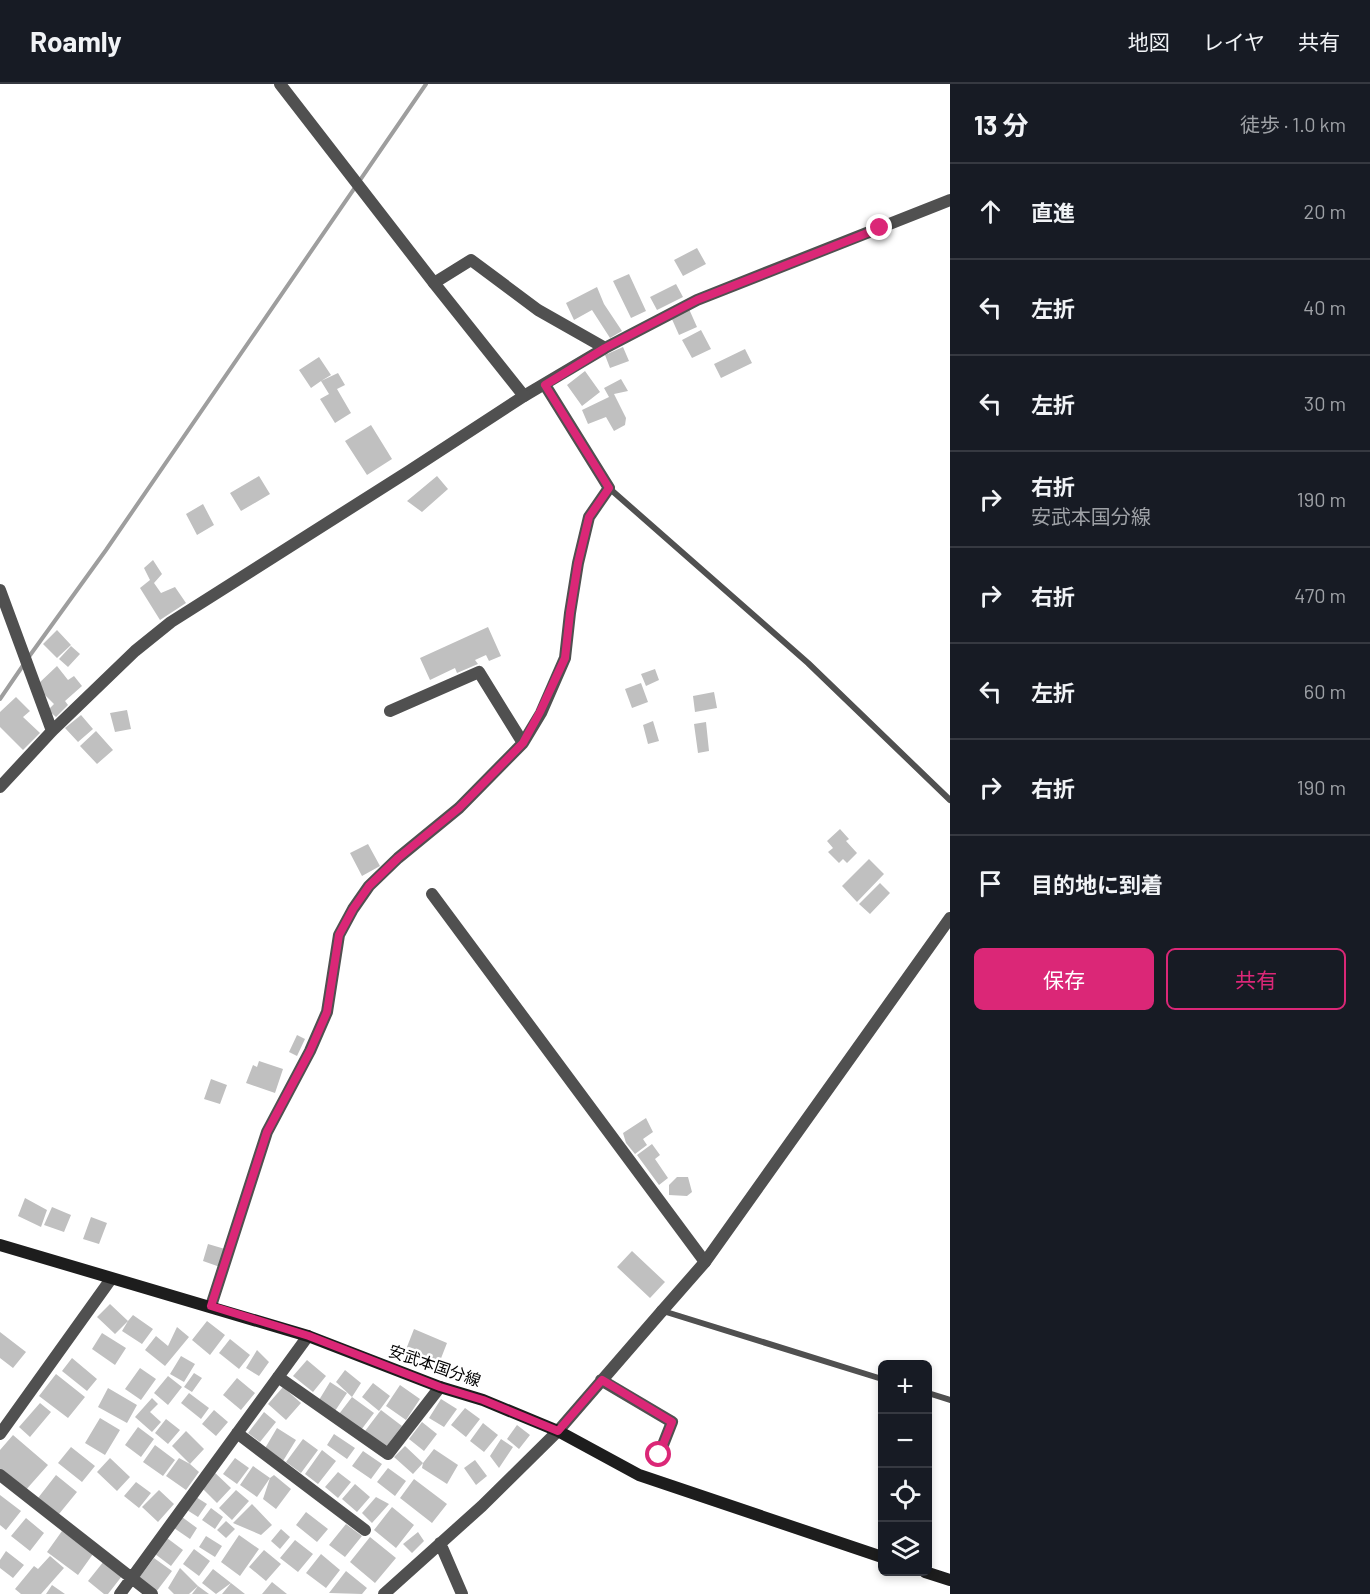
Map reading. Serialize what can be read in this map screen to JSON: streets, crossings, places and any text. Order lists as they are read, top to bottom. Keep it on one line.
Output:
{"streets":{"main road":["安武本国分線"]},"page":{"header":"Roamly","nav":["地図","レイヤ","共有"],"heading":["13 分","徒歩 · 1.0 km"],"list":[["直進","20 m"],["左折","40 m"],["左折","30 m"],["右折","安武本国分線","190 m"],["右折","470 m"],["左折","60 m"],["右折","190 m"],"目的地に到着"],"buttons":["保存","共有"],"map_buttons":["+","−"]}}
